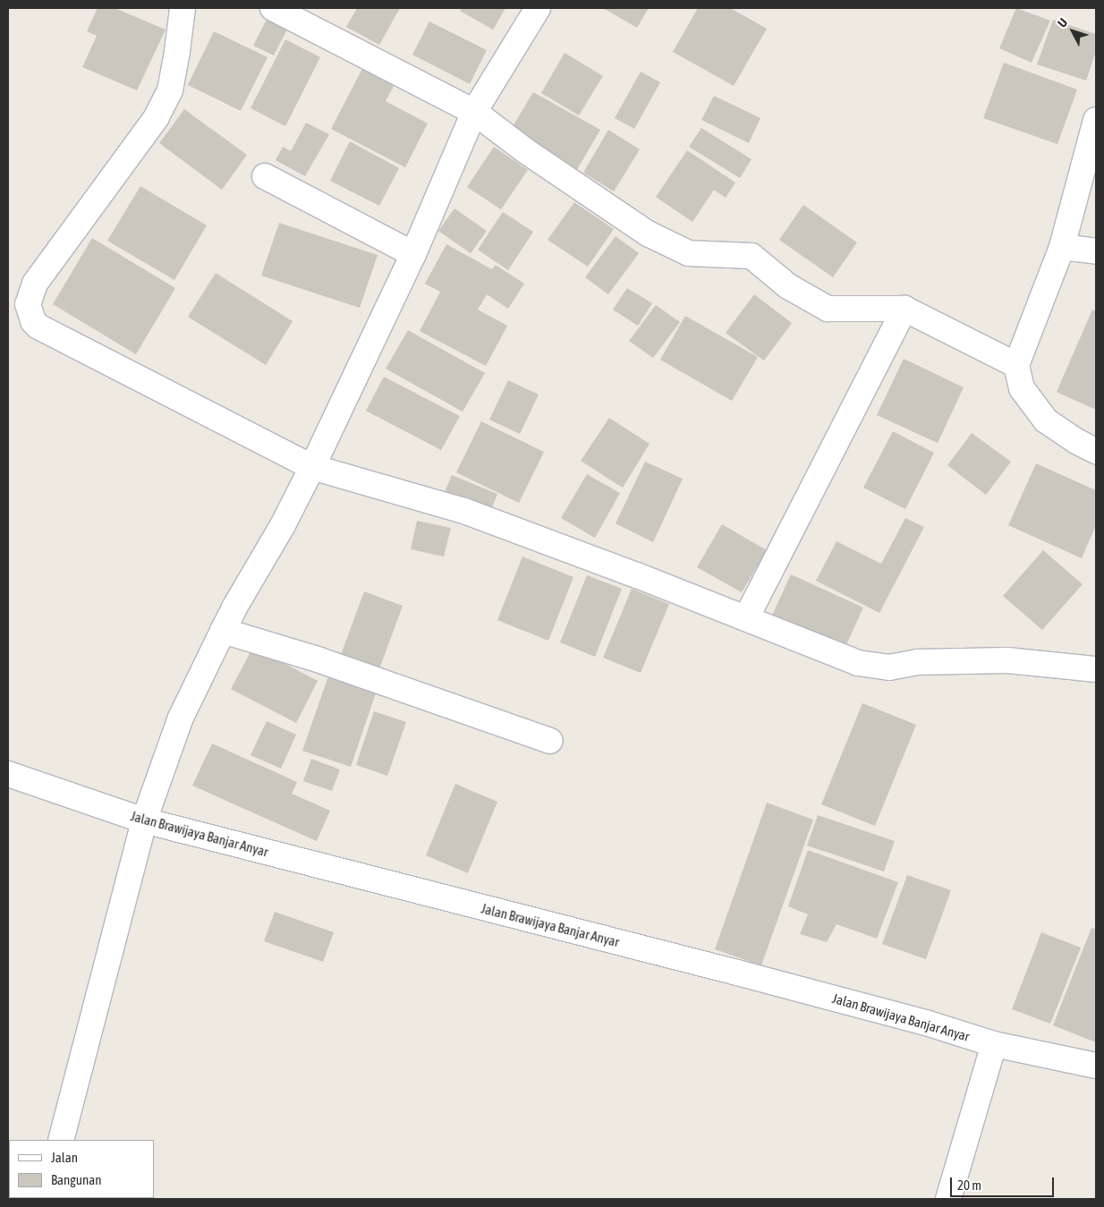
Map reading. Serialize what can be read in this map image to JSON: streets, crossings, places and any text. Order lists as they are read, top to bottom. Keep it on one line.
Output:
{"streets":{"street":["Jalan Brawijaya Banjar Anyar"]},"legend":["Jalan","Bangunan"],"scale_bar":"20 m","north":"top left"}
